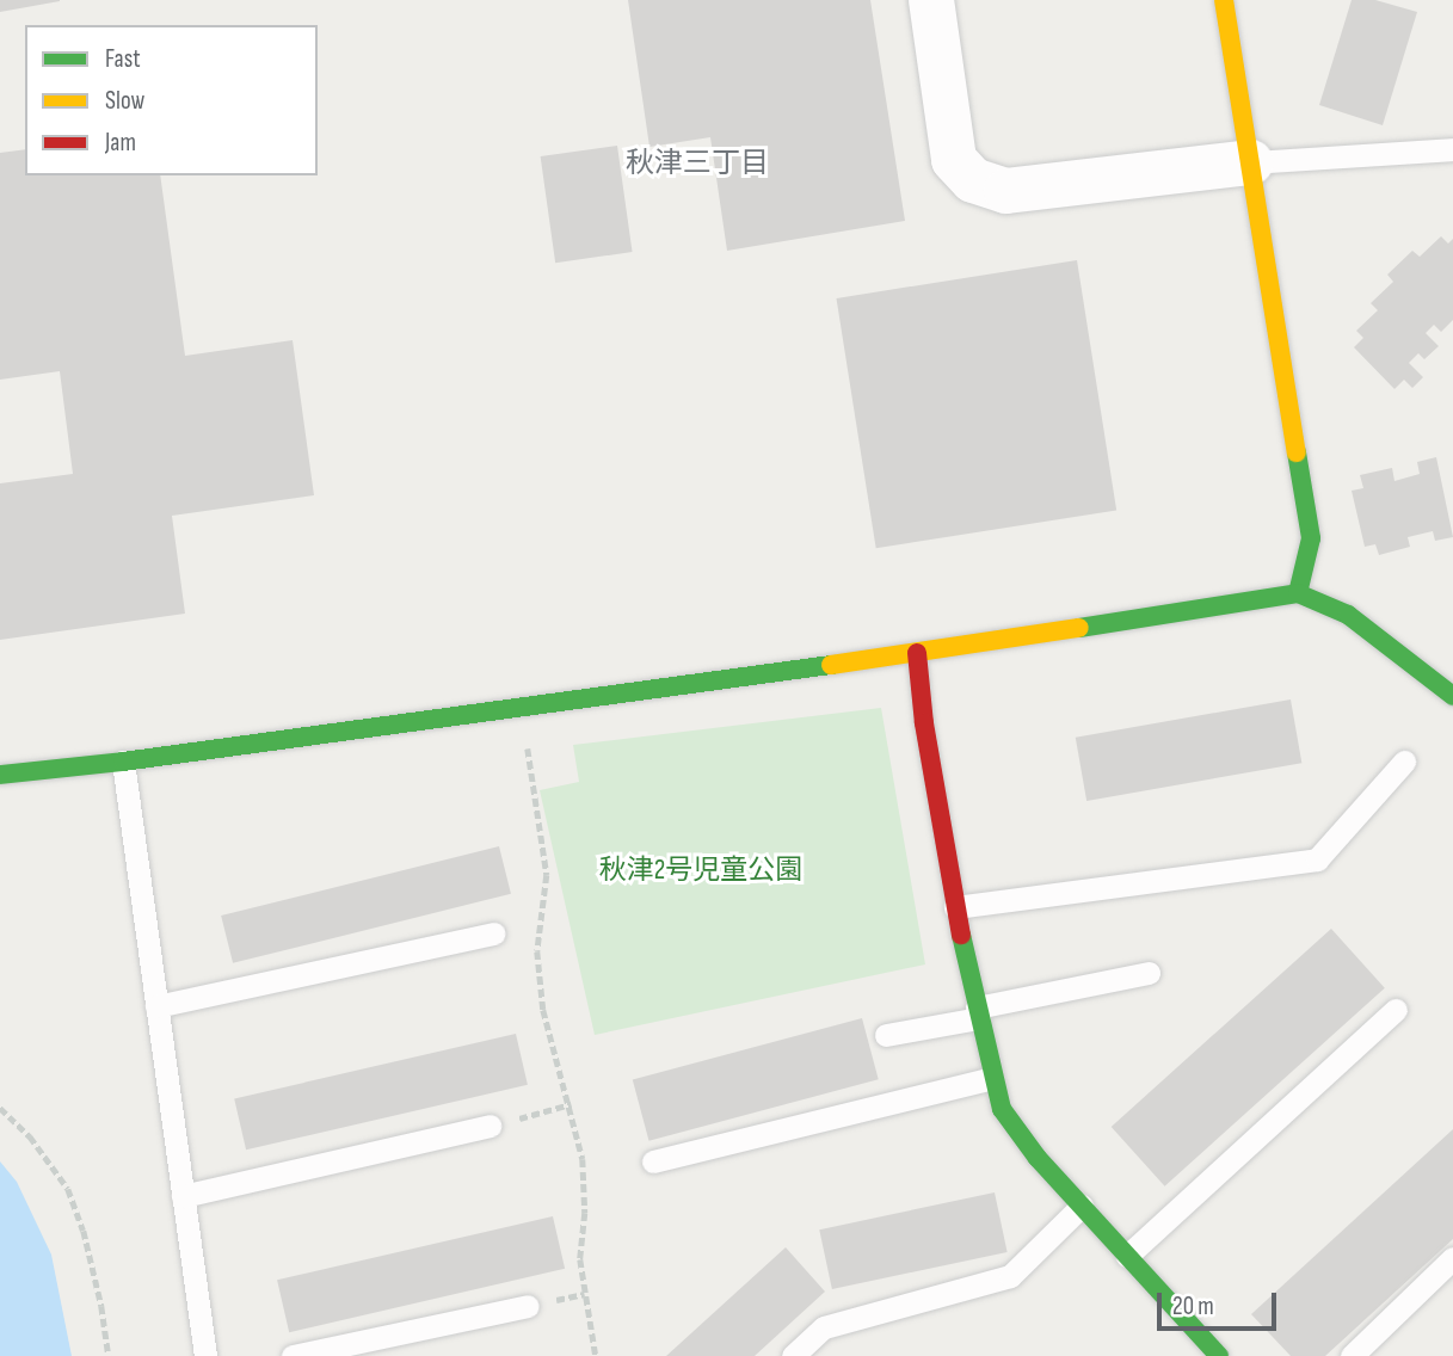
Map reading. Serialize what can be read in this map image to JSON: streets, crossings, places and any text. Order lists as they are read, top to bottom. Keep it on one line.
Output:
{"districts":["秋津三丁目"],"parks":["秋津2号児童公園"],"legend":["Fast","Slow","Jam"],"scale_bar":"20 m"}
